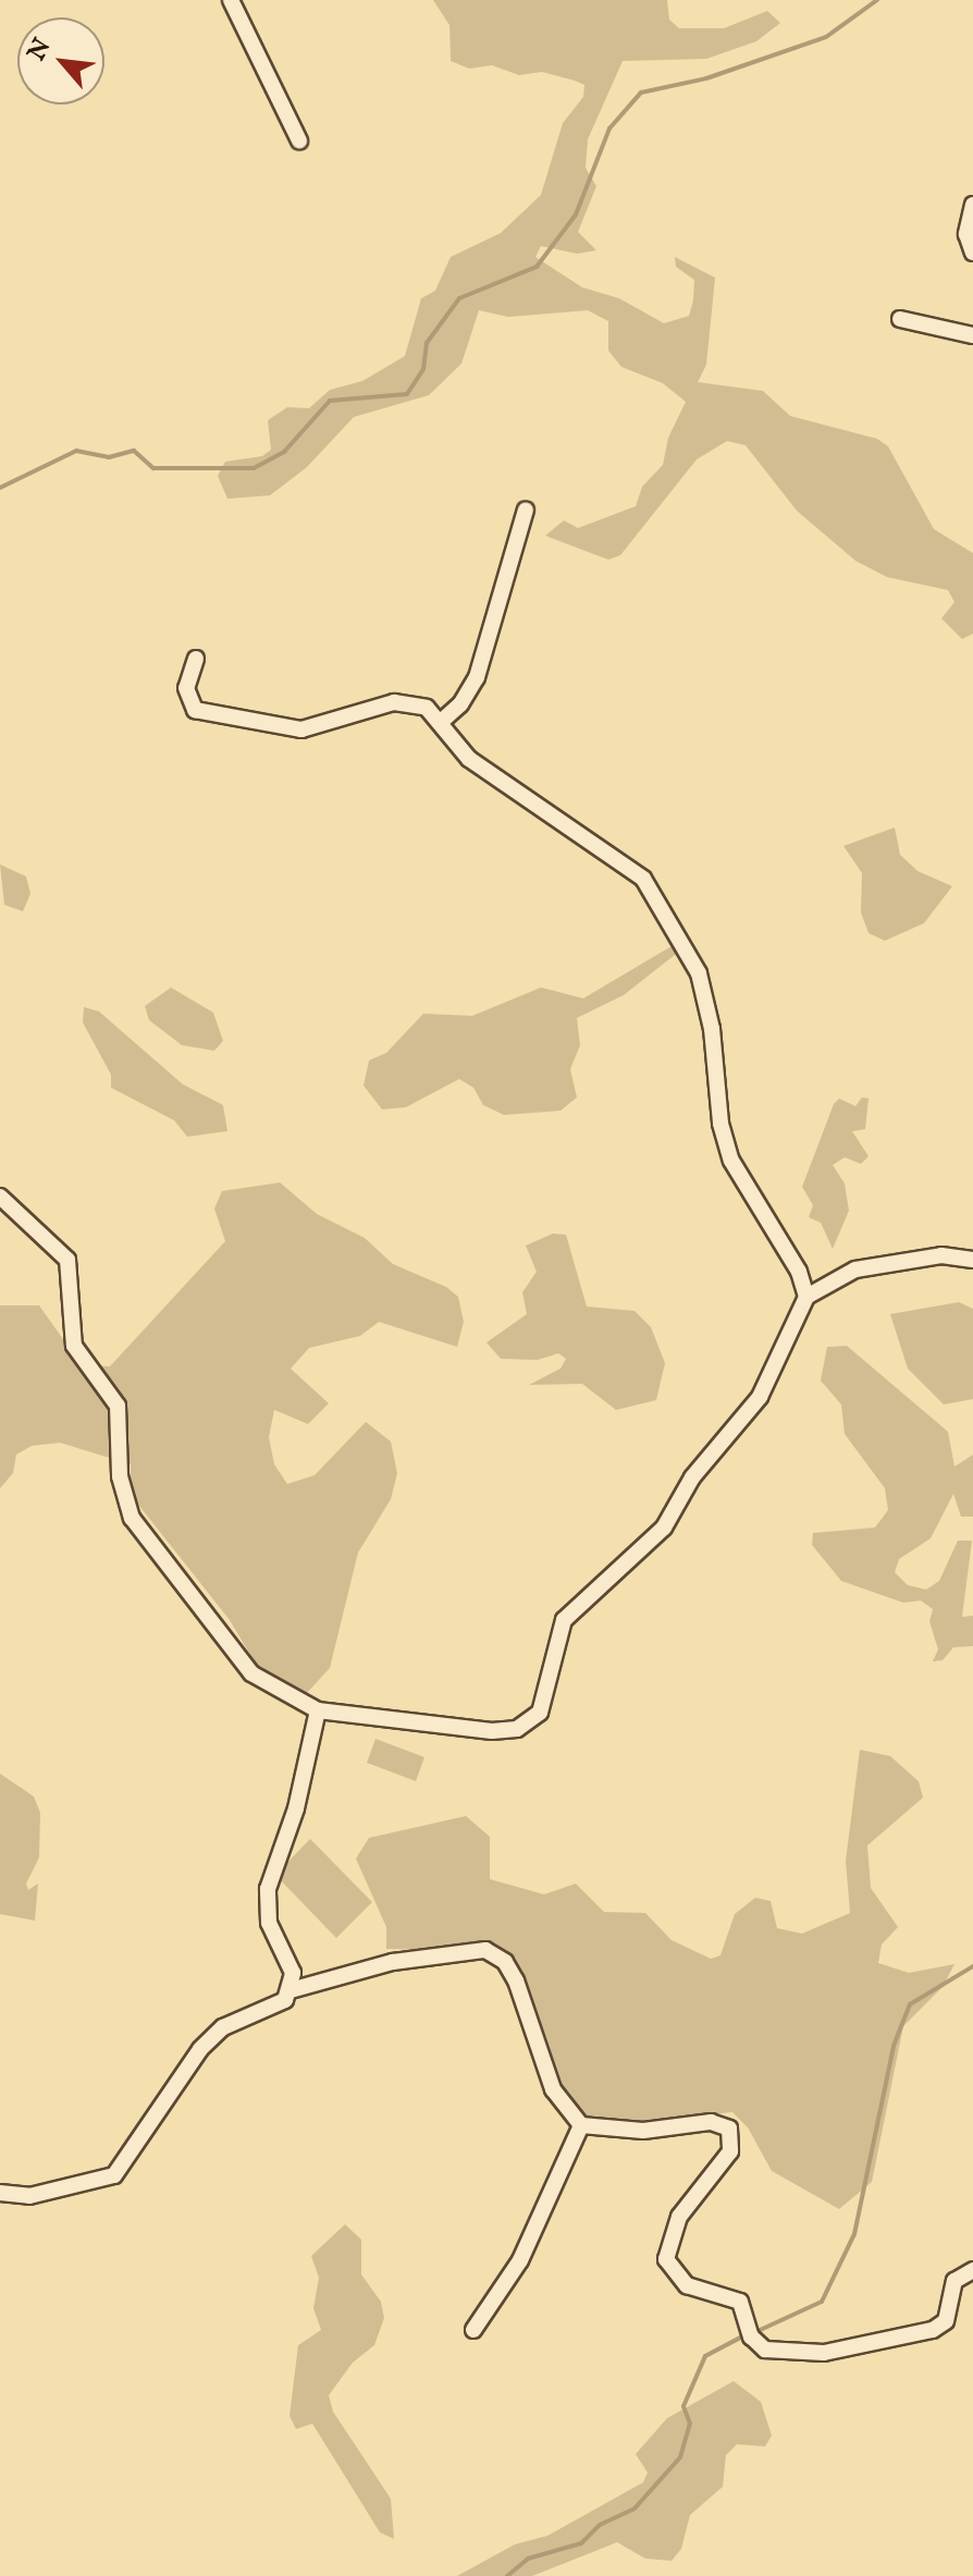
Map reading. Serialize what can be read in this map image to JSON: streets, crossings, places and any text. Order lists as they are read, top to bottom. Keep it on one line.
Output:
{"north":"top left"}
